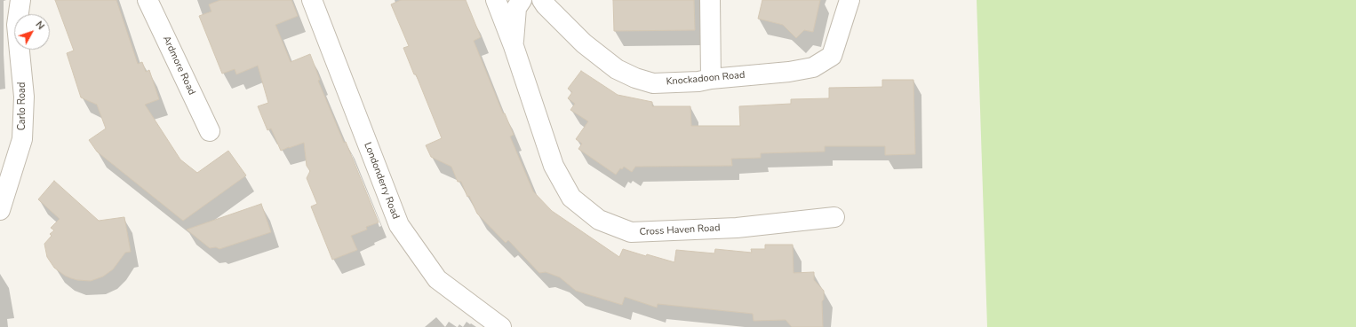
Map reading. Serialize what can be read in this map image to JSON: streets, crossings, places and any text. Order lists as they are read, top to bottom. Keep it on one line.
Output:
{"streets":{"street":["Ardmore Road","Knockadoon Road","Carlo Road","Londonderry Road","Cross Haven Road"]},"north":"top right"}
